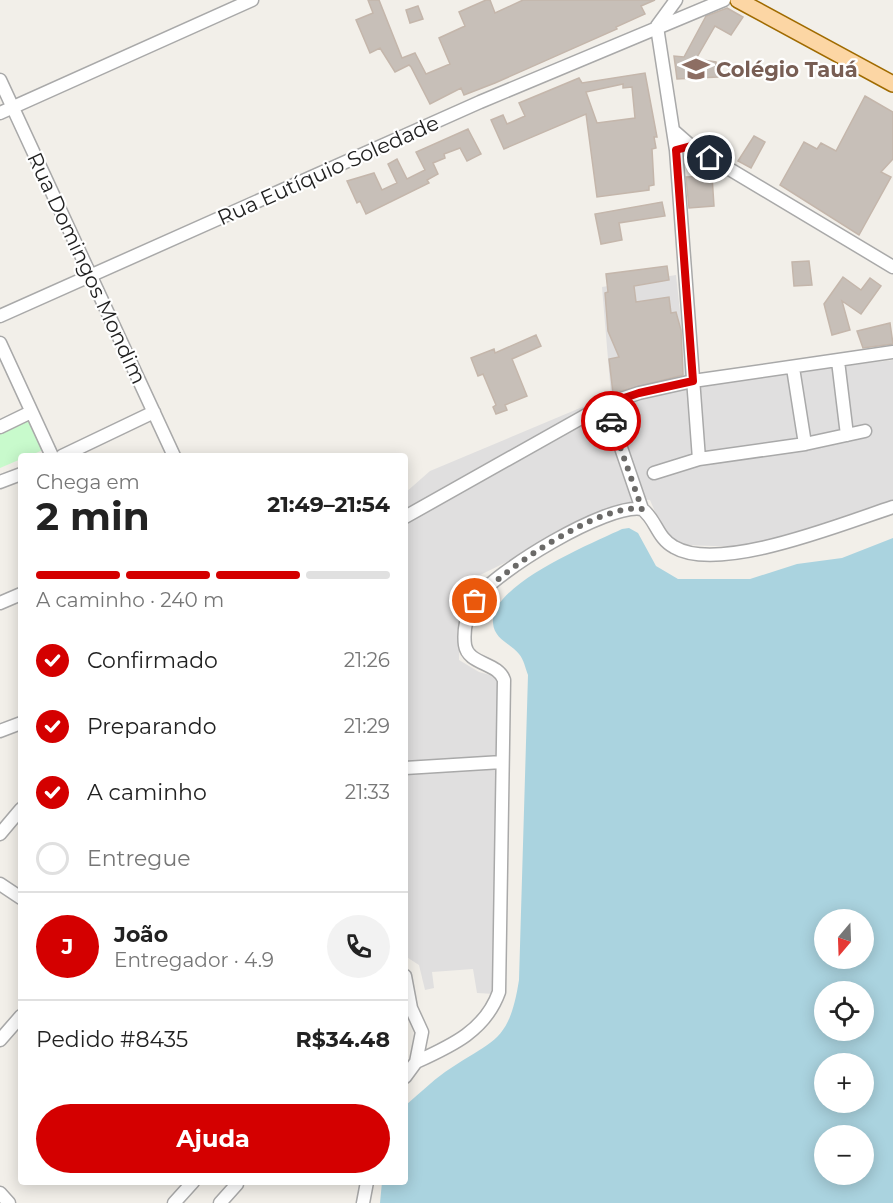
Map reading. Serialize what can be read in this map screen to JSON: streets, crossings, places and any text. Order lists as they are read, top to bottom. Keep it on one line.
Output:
{"streets":{"street":["Rua Eutíquio Soledade","Rua Domingos Mondim"]},"crossings":[["Rua Eutíquio Soledade","Rua Domingos Mondim"]],"places":{"school or university":["Colégio Tauá"]},"north":"bottom","page":{"heading":["2 min","Chega em","21:49–21:54"],"panel":["João","Entregador · 4.9","Pedido #8435","R$34.48"],"bar":"A caminho · 240 m","list":[["Confirmado","21:26"],["Preparando","21:29"],["A caminho","21:33"],"Entregue"],"map_buttons":["+","−"],"round":"J","buttons":"Ajuda"}}
